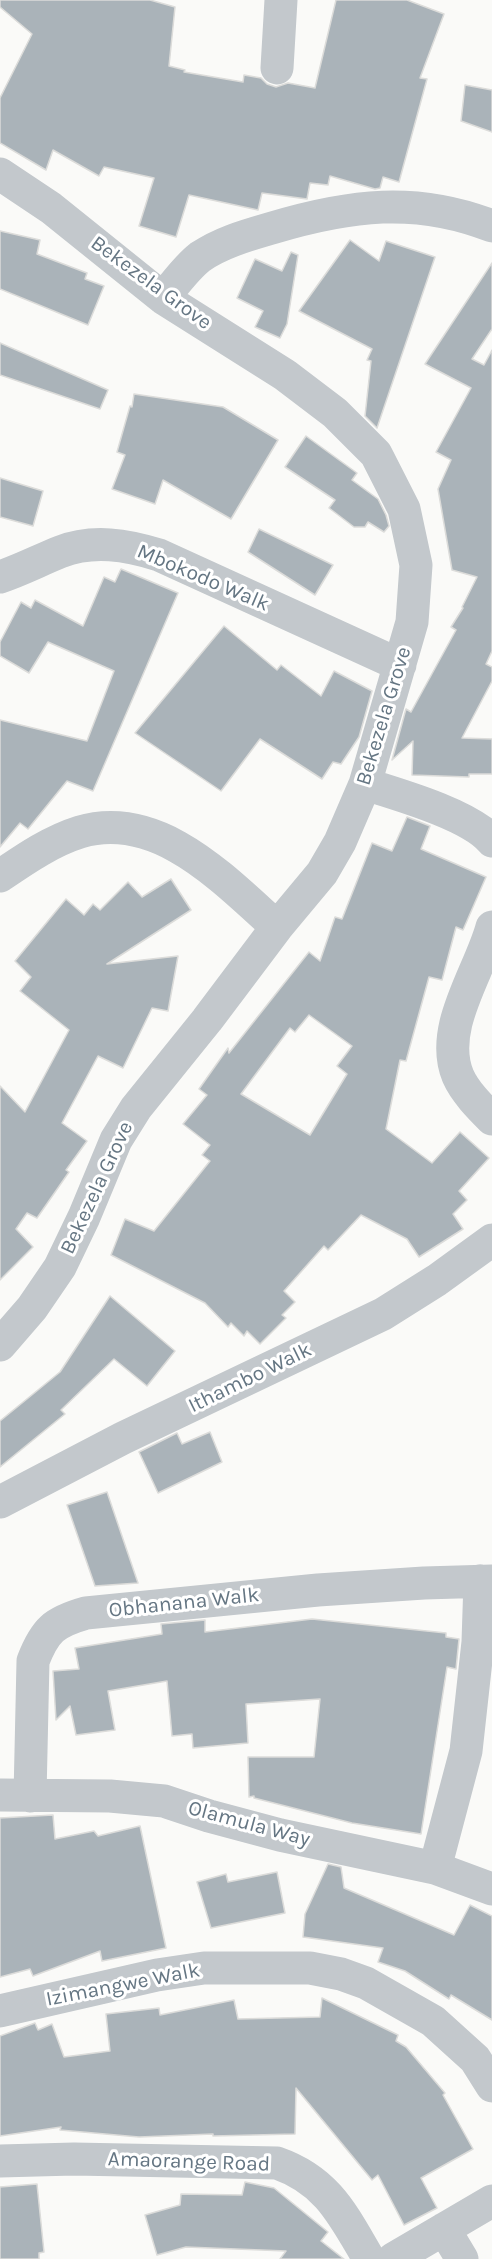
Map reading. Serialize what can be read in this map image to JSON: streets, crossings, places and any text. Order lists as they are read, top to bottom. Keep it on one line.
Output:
{"streets":{"street":["Bekezela Grove","Mbokodo Walk","Ithambo Walk","Obhanana Walk","Olamula Way","Izimangwe Walk","Amaorange Road"]},"crossings":[["Bekezela Grove","Mbokodo Walk"],["Obhanana Walk","Olamula Way"]]}
